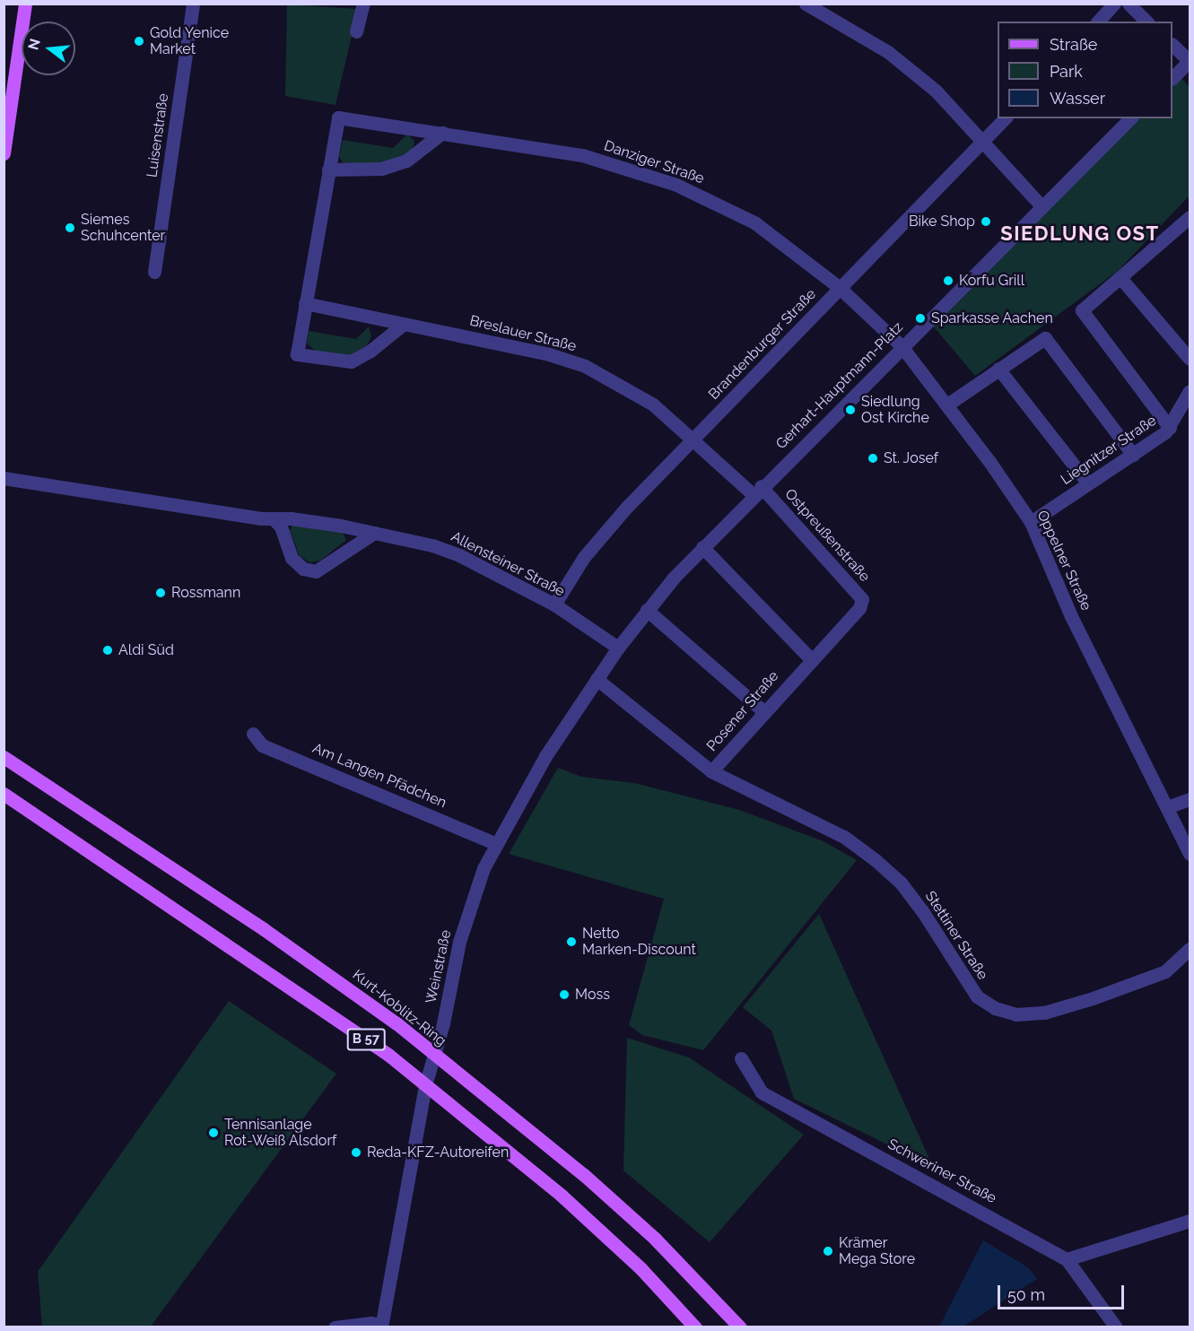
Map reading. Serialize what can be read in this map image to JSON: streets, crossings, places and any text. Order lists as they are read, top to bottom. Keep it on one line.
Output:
{"streets":{"main road":["Kurt-Koblitz-Ring","B 57"],"street":["Luisenstraße","Danziger Straße","Breslauer Straße","Brandenburger Straße","Gerhart-Hauptmann-Platz","Liegnitzer Straße","Ostpreußenstraße","Oppelner Straße","Allensteiner Straße","Posener Straße","Am Langen Pfädchen","Stettiner Straße","Weinstraße","Schweriner Straße"]},"crossings":[["Danziger Straße","Breslauer Straße"],["Danziger Straße","Brandenburger Straße"],["Danziger Straße","Gerhart-Hauptmann-Platz"],["Danziger Straße","Oppelner Straße"],["Breslauer Straße","Brandenburger Straße"],["Breslauer Straße","Gerhart-Hauptmann-Platz"],["Breslauer Straße","Ostpreußenstraße"],["Brandenburger Straße","Allensteiner Straße"],["Gerhart-Hauptmann-Platz","Ostpreußenstraße"],["Gerhart-Hauptmann-Platz","Oppelner Straße"],["Liegnitzer Straße","Oppelner Straße"],["Ostpreußenstraße","Posener Straße"],["Allensteiner Straße","Weinstraße"],["Posener Straße","Stettiner Straße"],["Posener Straße","Weinstraße"],["Am Langen Pfädchen","Weinstraße"],["Weinstraße","Kurt-Koblitz-Ring"],["Weinstraße","B 57"]],"districts":["SIEDLUNG OST"],"places":["Gold Yenice Market","Bike Shop","Siemes Schuhcenter","Korfu Grill","Sparkasse Aachen","Siedlung Ost Kirche","St. Josef","Rossmann","Aldi Süd","Netto Marken-Discount","Moss","Tennisanlage Rot-Weiß Alsdorf","Reda-KFZ-Autoreifen","Krämer Mega Store"],"legend":["Straße","Park","Wasser"],"scale_bar":"50 m","north":"left"}
